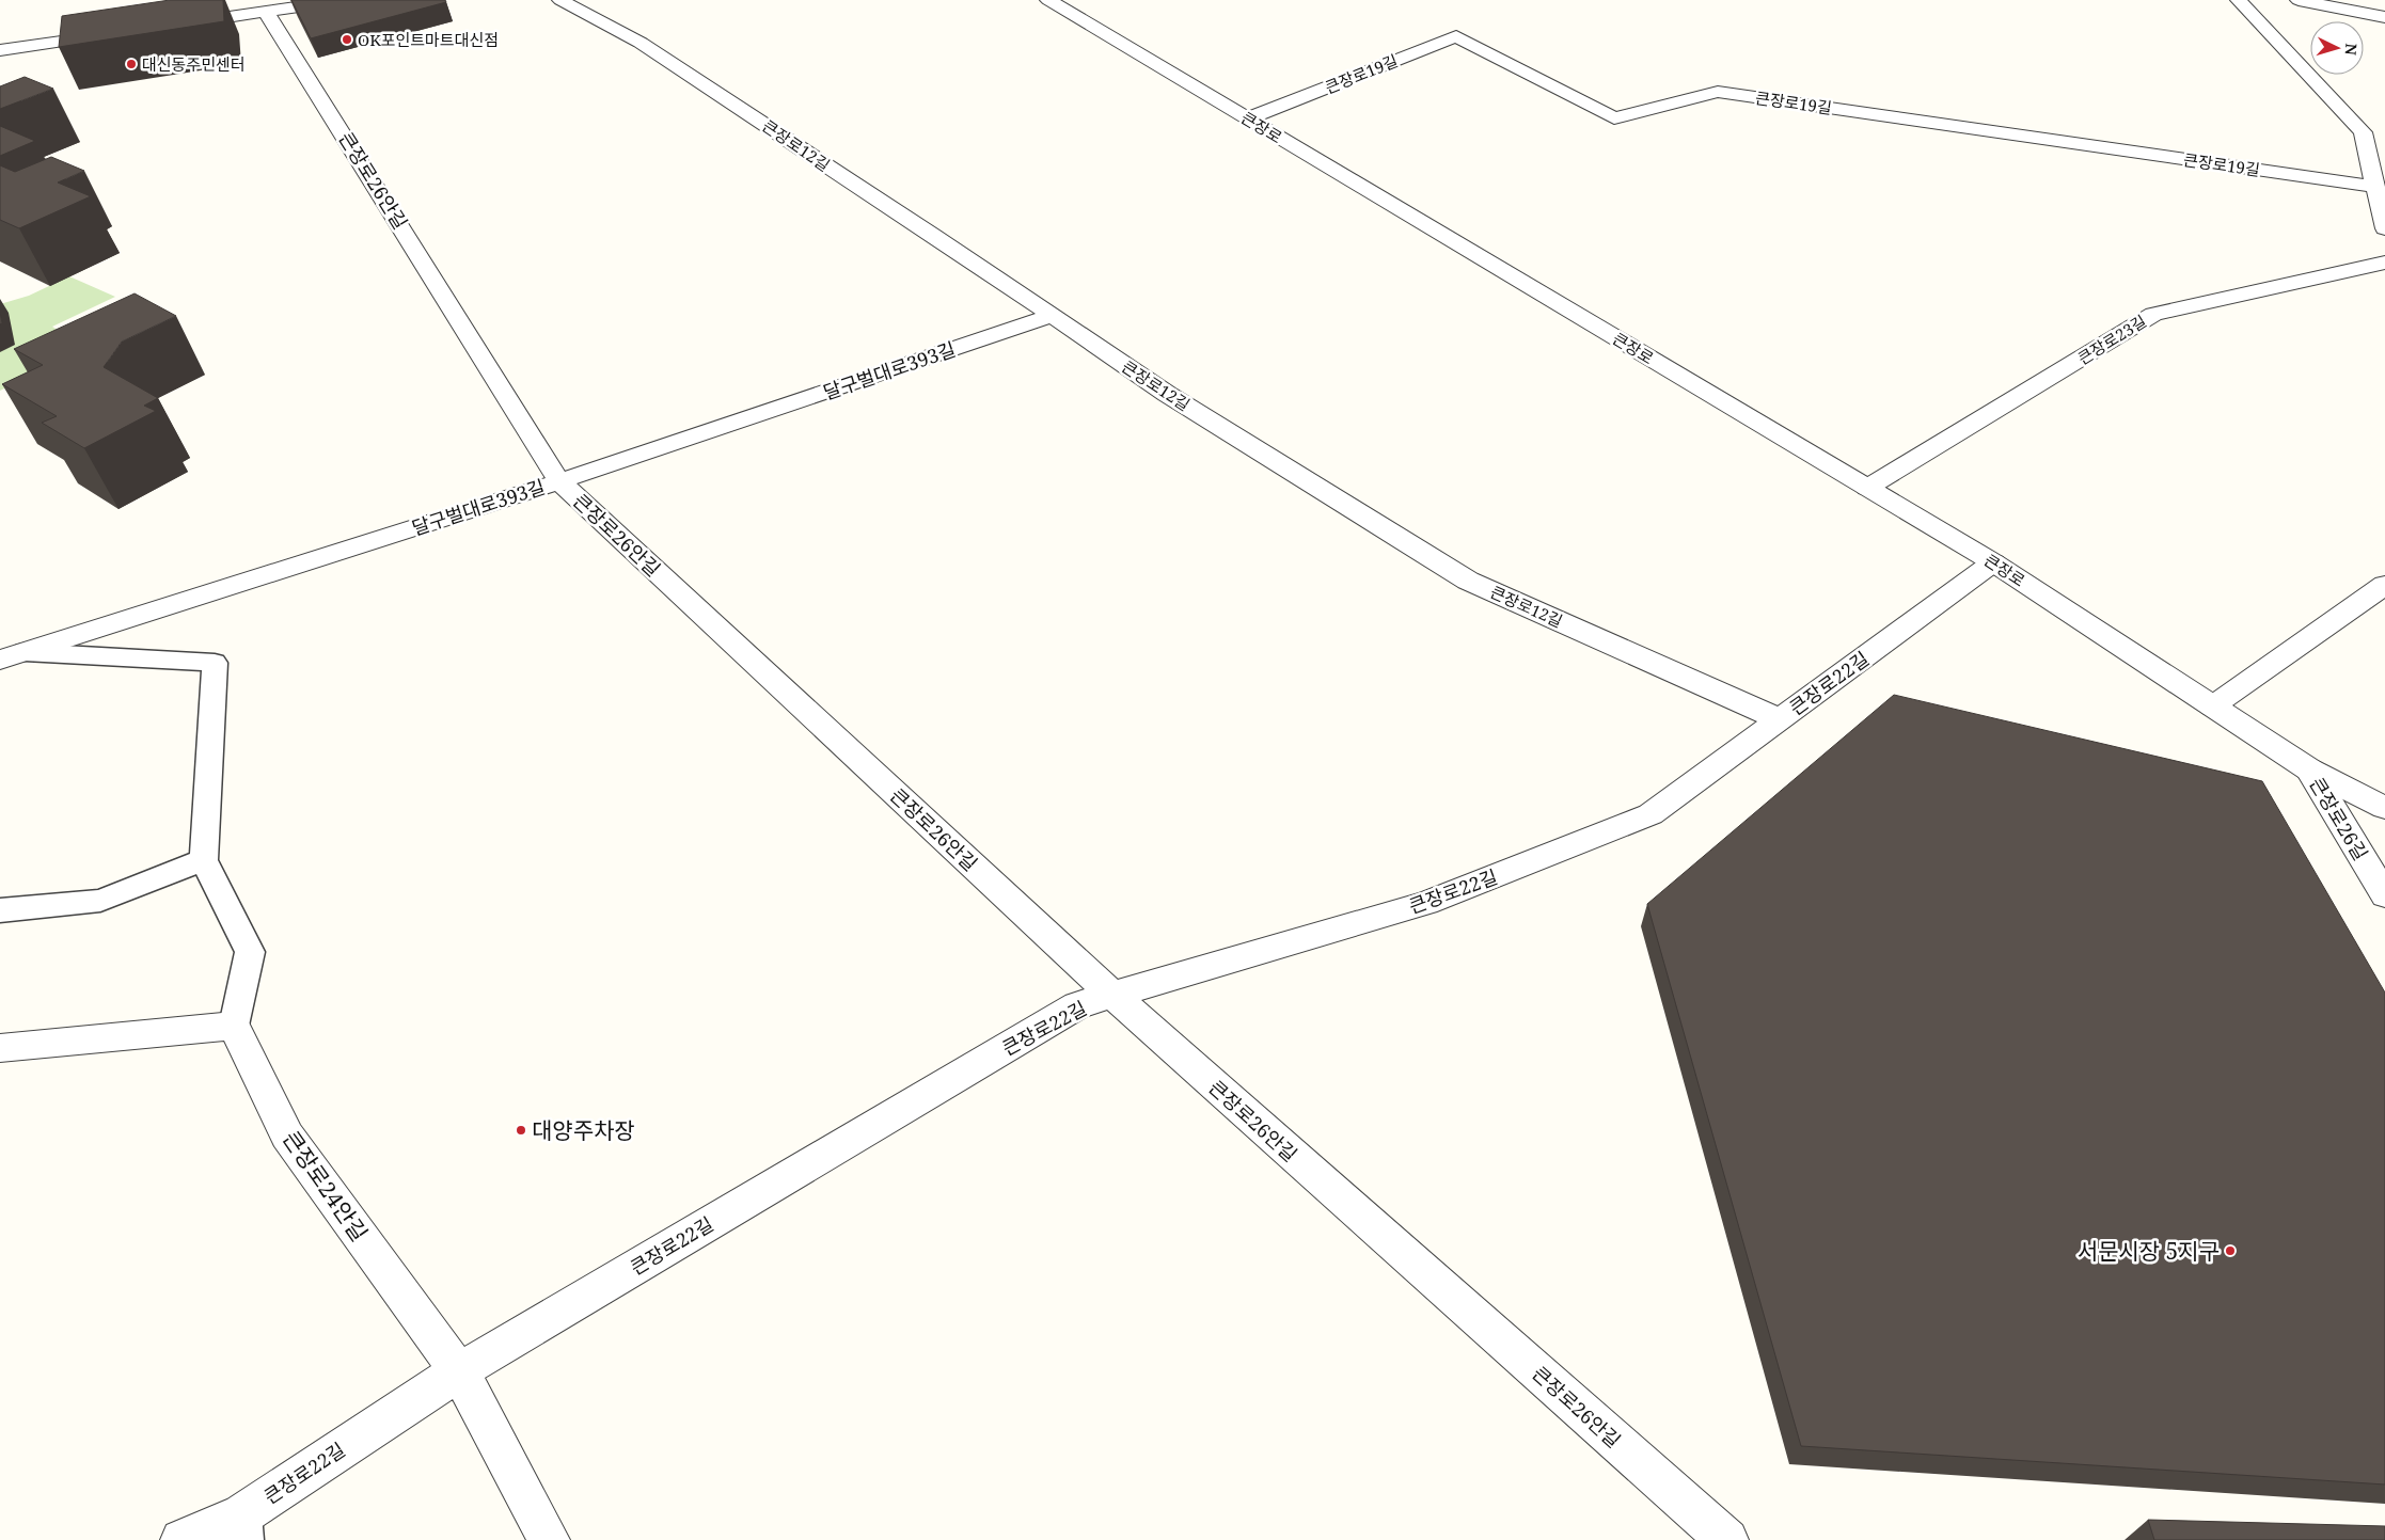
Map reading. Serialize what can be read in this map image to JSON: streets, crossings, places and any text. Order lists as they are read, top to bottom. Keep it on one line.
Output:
{"streets":{"street":["큰장로19길","큰장로","큰장로12길","큰장로26안길","큰장로23길","달구벌대로393길","큰장로22길","큰장로26길","큰장로24안길"]},"crossings":[["큰장로19길","큰장로"],["큰장로","큰장로23길"],["큰장로","큰장로22길"],["큰장로","큰장로26길"],["큰장로12길","달구벌대로393길"],["큰장로12길","큰장로22길"],["큰장로26안길","달구벌대로393길"],["큰장로26안길","큰장로22길"],["달구벌대로393길","큰장로24안길"],["큰장로22길","큰장로24안길"]],"places":["OK포인트마트대신점","대신동주민센터","대양주차장","서문시장 5지구"],"north":"right"}
